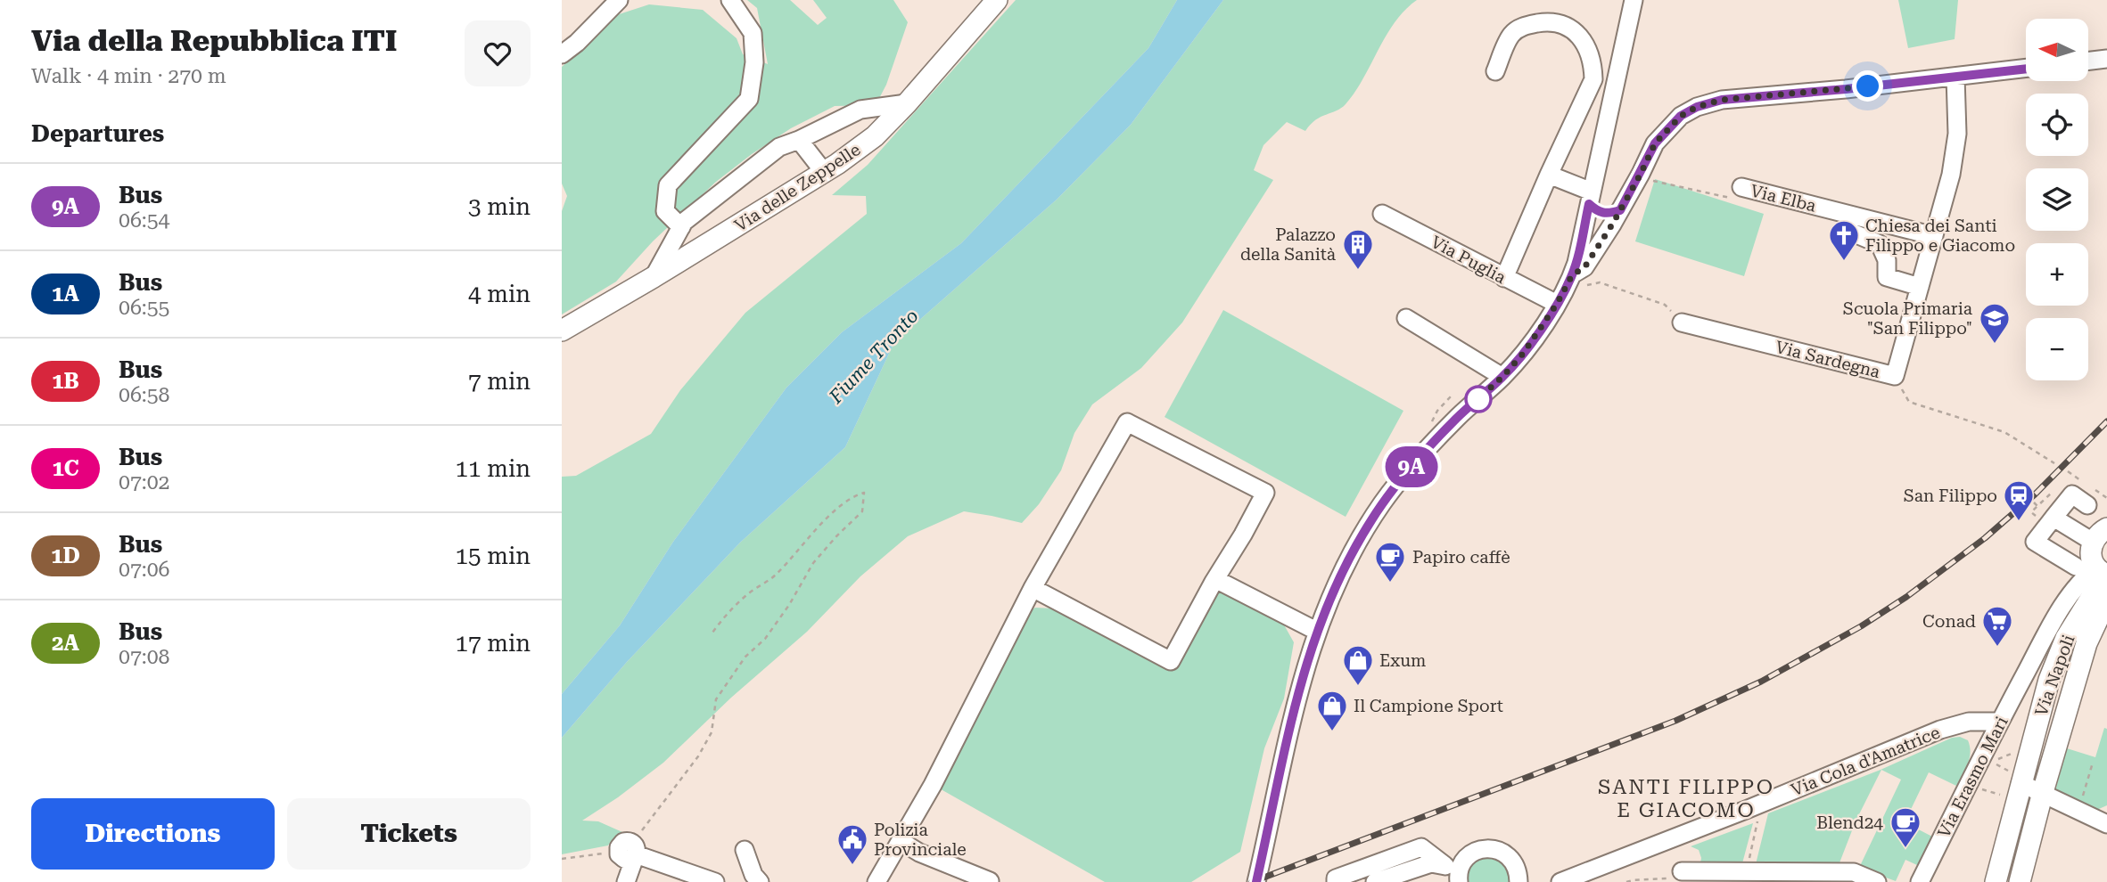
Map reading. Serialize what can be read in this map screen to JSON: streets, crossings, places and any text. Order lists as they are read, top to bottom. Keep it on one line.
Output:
{"streets":{"main road":["Via delle Zeppelle","Via Napoli"],"street":["Via Elba","Via Puglia","Via Sardegna","Via Cola d'Amatrice","Via Erasmo Mari"]},"crossings":[["Via Elba","Via Sardegna"],["Via Napoli","Via Erasmo Mari"],["Via Cola d'Amatrice","Via Erasmo Mari"]],"districts":["SANTI FILIPPO E GIACOMO"],"water":["Fiume Tronto"],"places":{"church":["Chiesa dei Santi Filippo e Giacomo"],"building":["Palazzo della Sanità"],"school or university":["Scuola Primaria \"San Filippo\""],"station":["San Filippo"],"cafe":["Papiro caffè","Blend24"],"supermarket":["Conad"],"shop":["Exum","Il Campione Sport"],"public building":["Polizia Provinciale"]},"lines":["bus line 9A"],"north":"left","page":{"heading":[["Via della Repubblica ITI","Walk · 4 min · 270 m"],"Departures"],"on_map":"9A","map_buttons":["+","−"],"list":[{"mark":"9A","name":"Bus","note":"06:54","value":"3 min"},{"mark":"1A","name":"Bus","note":"06:55","value":"4 min"},{"mark":"1B","name":"Bus","note":"06:58","value":"7 min"},{"mark":"1C","name":"Bus","note":"07:02","value":"11 min"},{"mark":"1D","name":"Bus","note":"07:06","value":"15 min"},{"mark":"2A","name":"Bus","note":"07:08","value":"17 min"}],"buttons":["Directions","Tickets"]}}
